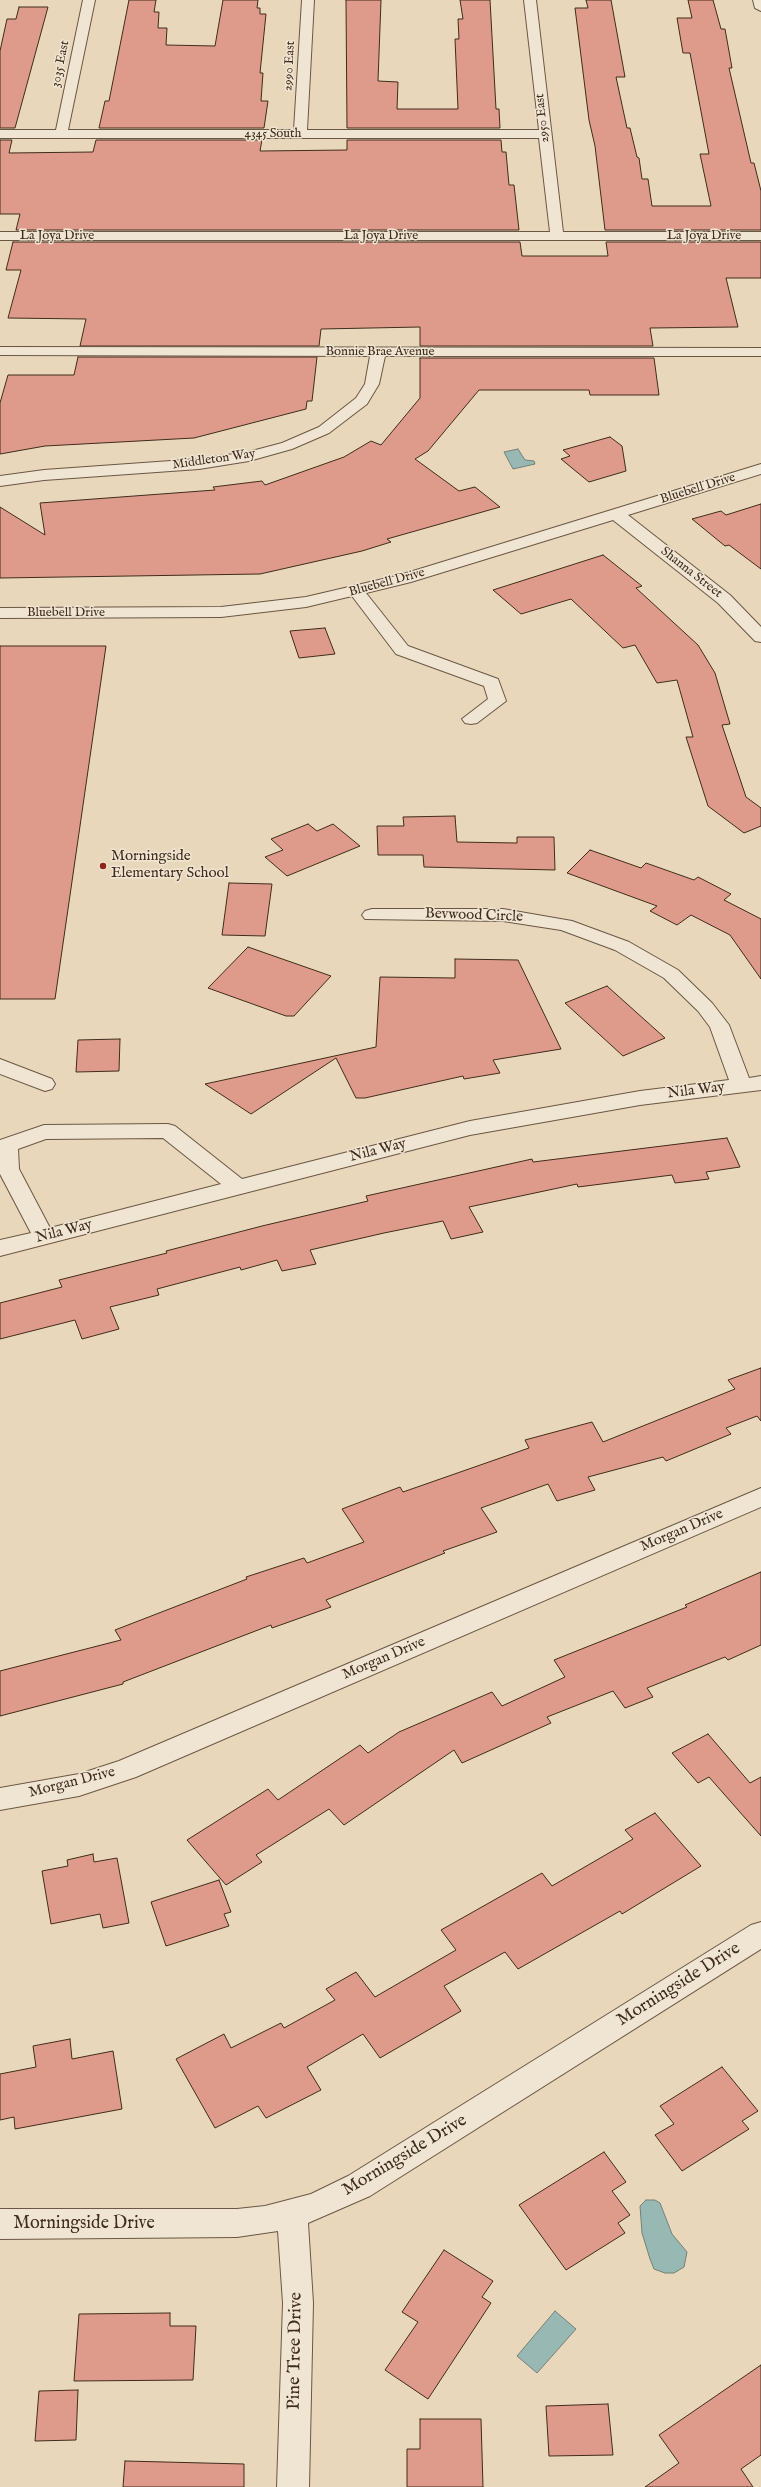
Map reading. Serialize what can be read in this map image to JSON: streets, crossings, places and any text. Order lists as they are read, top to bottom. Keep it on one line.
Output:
{"streets":{"street":["3035 East","2990 East","2950 East","4345 South","La Joya Drive","Bonnie Brae Avenue","Middleton Way","Bluebell Drive","Shanna Street","Bevwood Circle","Nila Way","Morgan Drive","Morningside Drive","Pine Tree Drive"]},"crossings":[["3035 East","4345 South"],["2990 East","4345 South"],["2950 East","4345 South"],["2950 East","La Joya Drive"],["Bonnie Brae Avenue","Middleton Way"],["Bluebell Drive","Shanna Street"],["Bevwood Circle","Nila Way"],["Morningside Drive","Pine Tree Drive"]],"places":["Morningside Elementary School"]}
